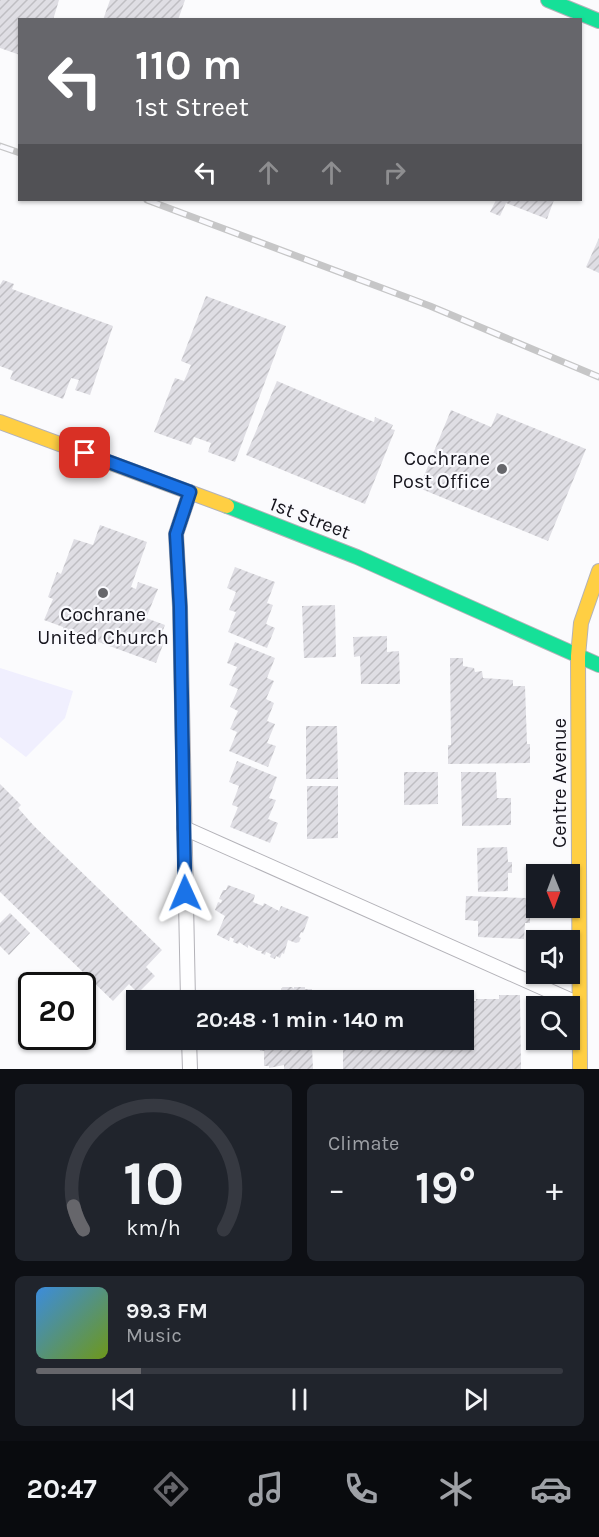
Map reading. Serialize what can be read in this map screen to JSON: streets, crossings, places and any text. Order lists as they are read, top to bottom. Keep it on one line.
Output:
{"streets":{"street":["1st Street","Centre Avenue"]},"crossings":[["1st Street","Centre Avenue"]],"places":["Cochrane Post Office","Cochrane United Church"],"north":"bottom","page":{"turn":["110 m","1st Street"],"limit":"20","trip":"20:48 · 1 min · 140 m","tile":"Climate","heat":["−","19°","+"],"song":["99.3 FM","Music"],"tabs":"20:47","gauge":["10","km/h"]}}
